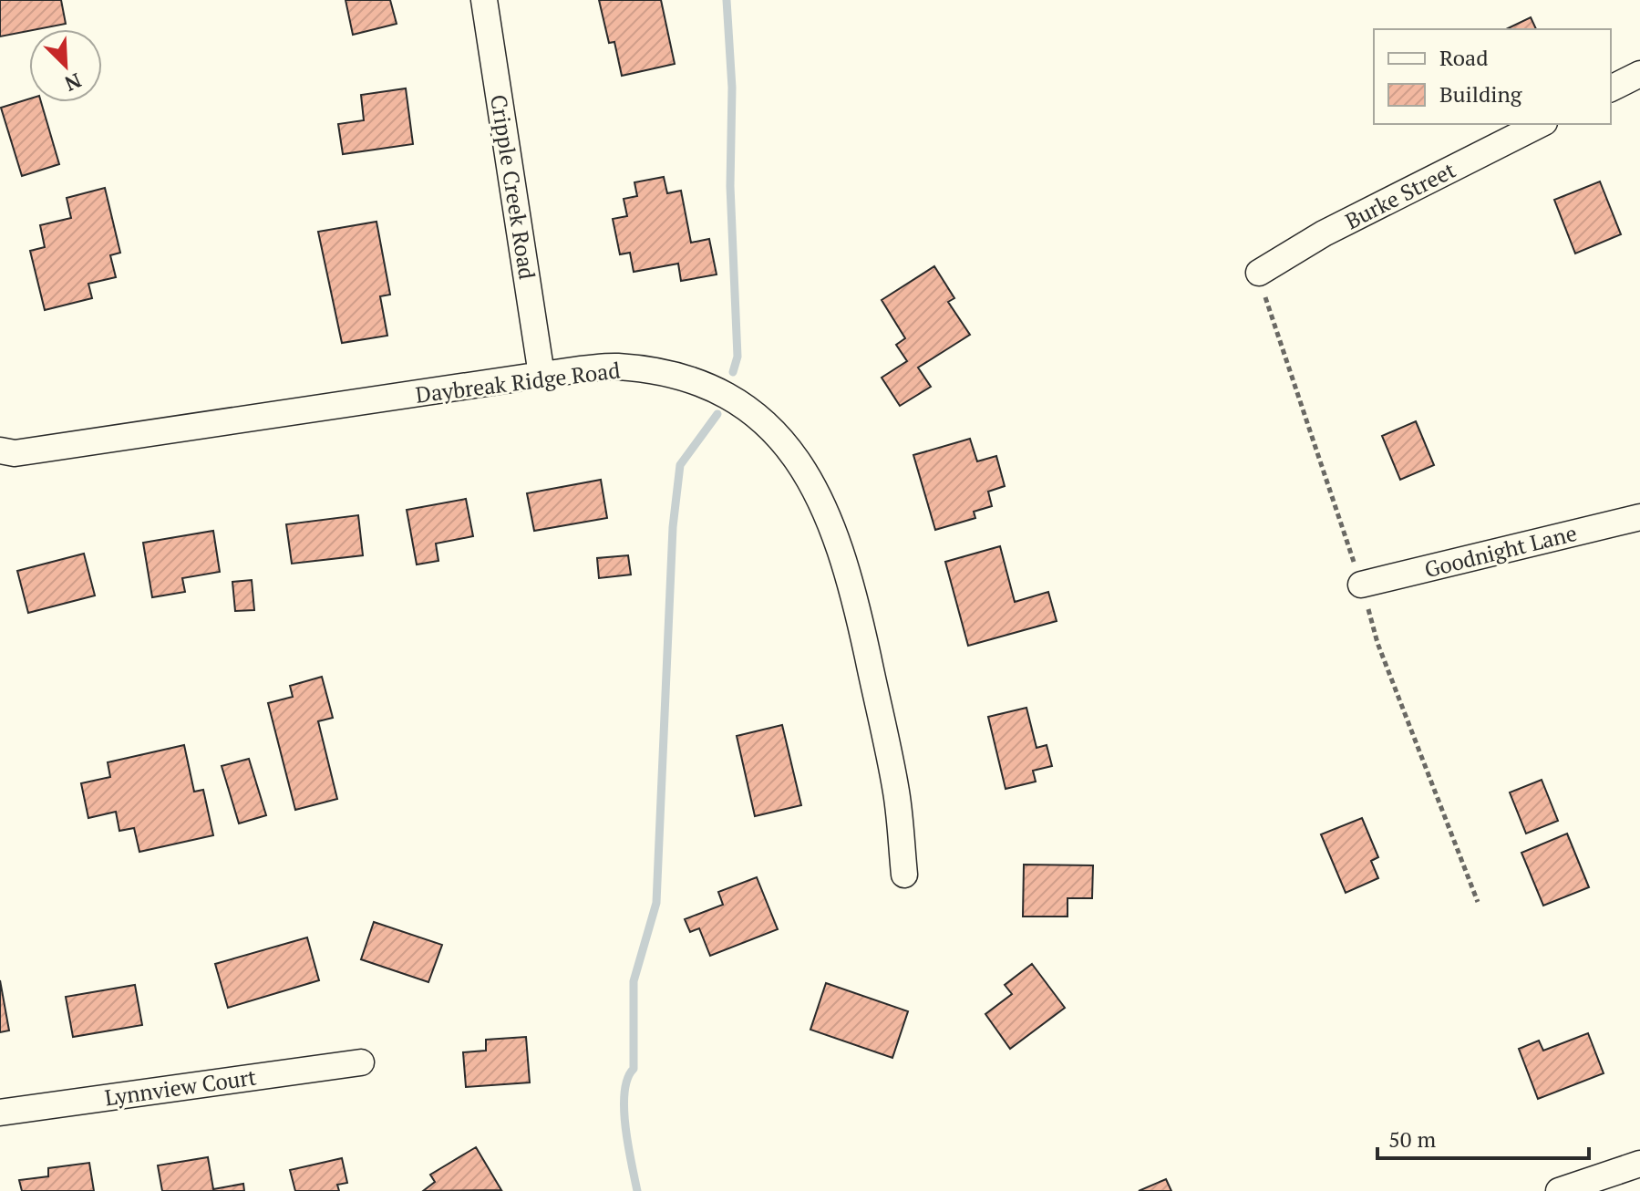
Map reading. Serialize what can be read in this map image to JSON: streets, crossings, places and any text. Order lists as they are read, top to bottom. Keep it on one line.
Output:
{"streets":{"street":["Cripple Creek Road","Burke Street","Daybreak Ridge Road","Goodnight Lane","Lynnview Court"]},"crossings":[["Cripple Creek Road","Daybreak Ridge Road"]],"legend":["Road","Building"],"scale_bar":"50 m","north":"bottom right"}
